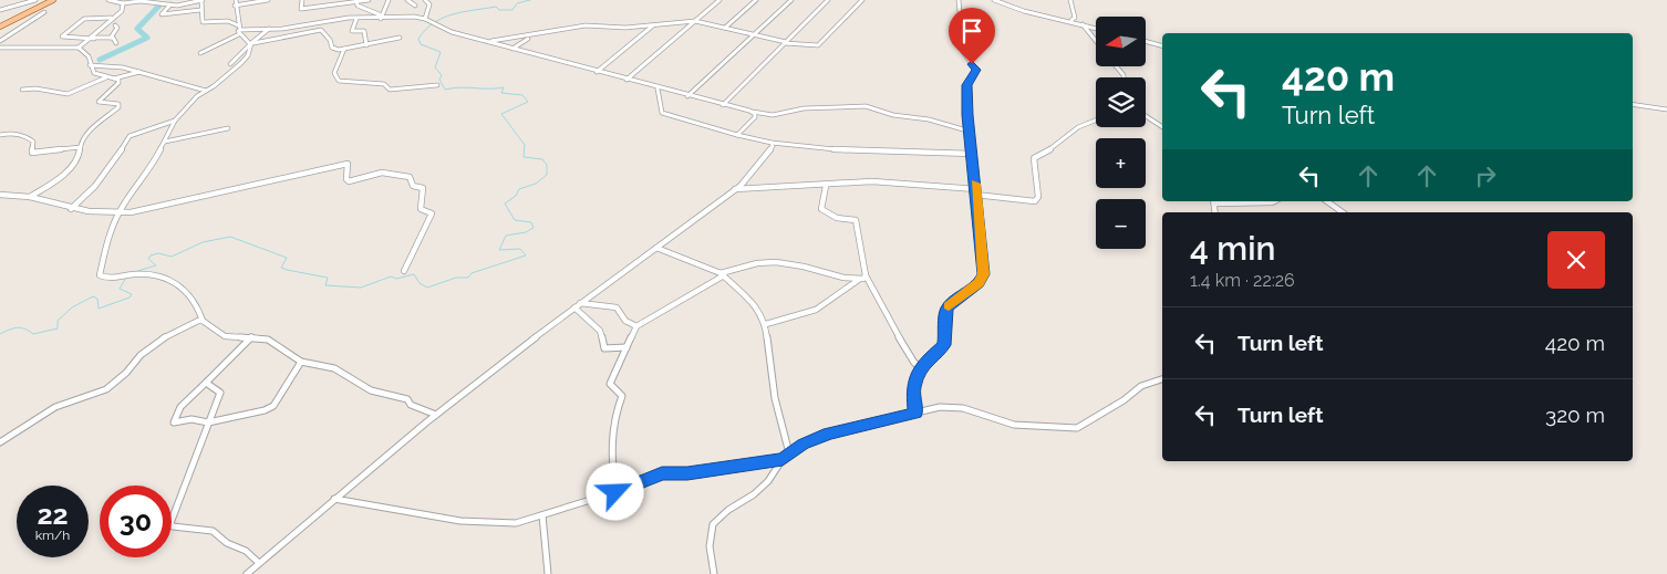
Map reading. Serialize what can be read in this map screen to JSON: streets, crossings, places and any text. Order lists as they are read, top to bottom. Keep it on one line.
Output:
{"north":"left","page":{"map_buttons":["+","−"],"turn":["420 m","Turn left"],"heading":["4 min","1.4 km · 22:26"],"list":[{"name":"Turn left","value":"420 m"},{"name":"Turn left","value":"320 m"}],"speed":"22 km/h","limit":"30"}}
